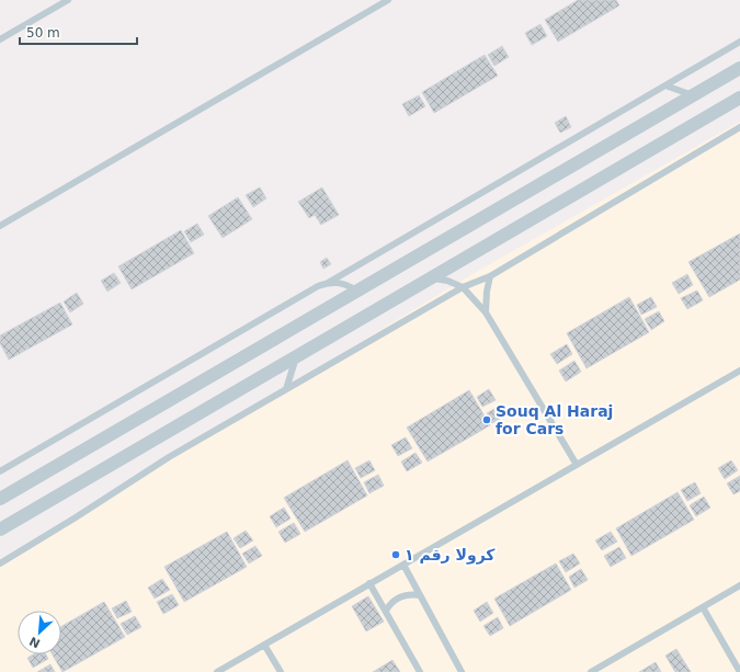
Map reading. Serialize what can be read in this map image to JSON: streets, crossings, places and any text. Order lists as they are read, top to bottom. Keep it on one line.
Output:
{"places":["Souq Al Haraj for Cars","كرولا رقم ١"],"scale_bar":"50 m","north":"bottom left"}
